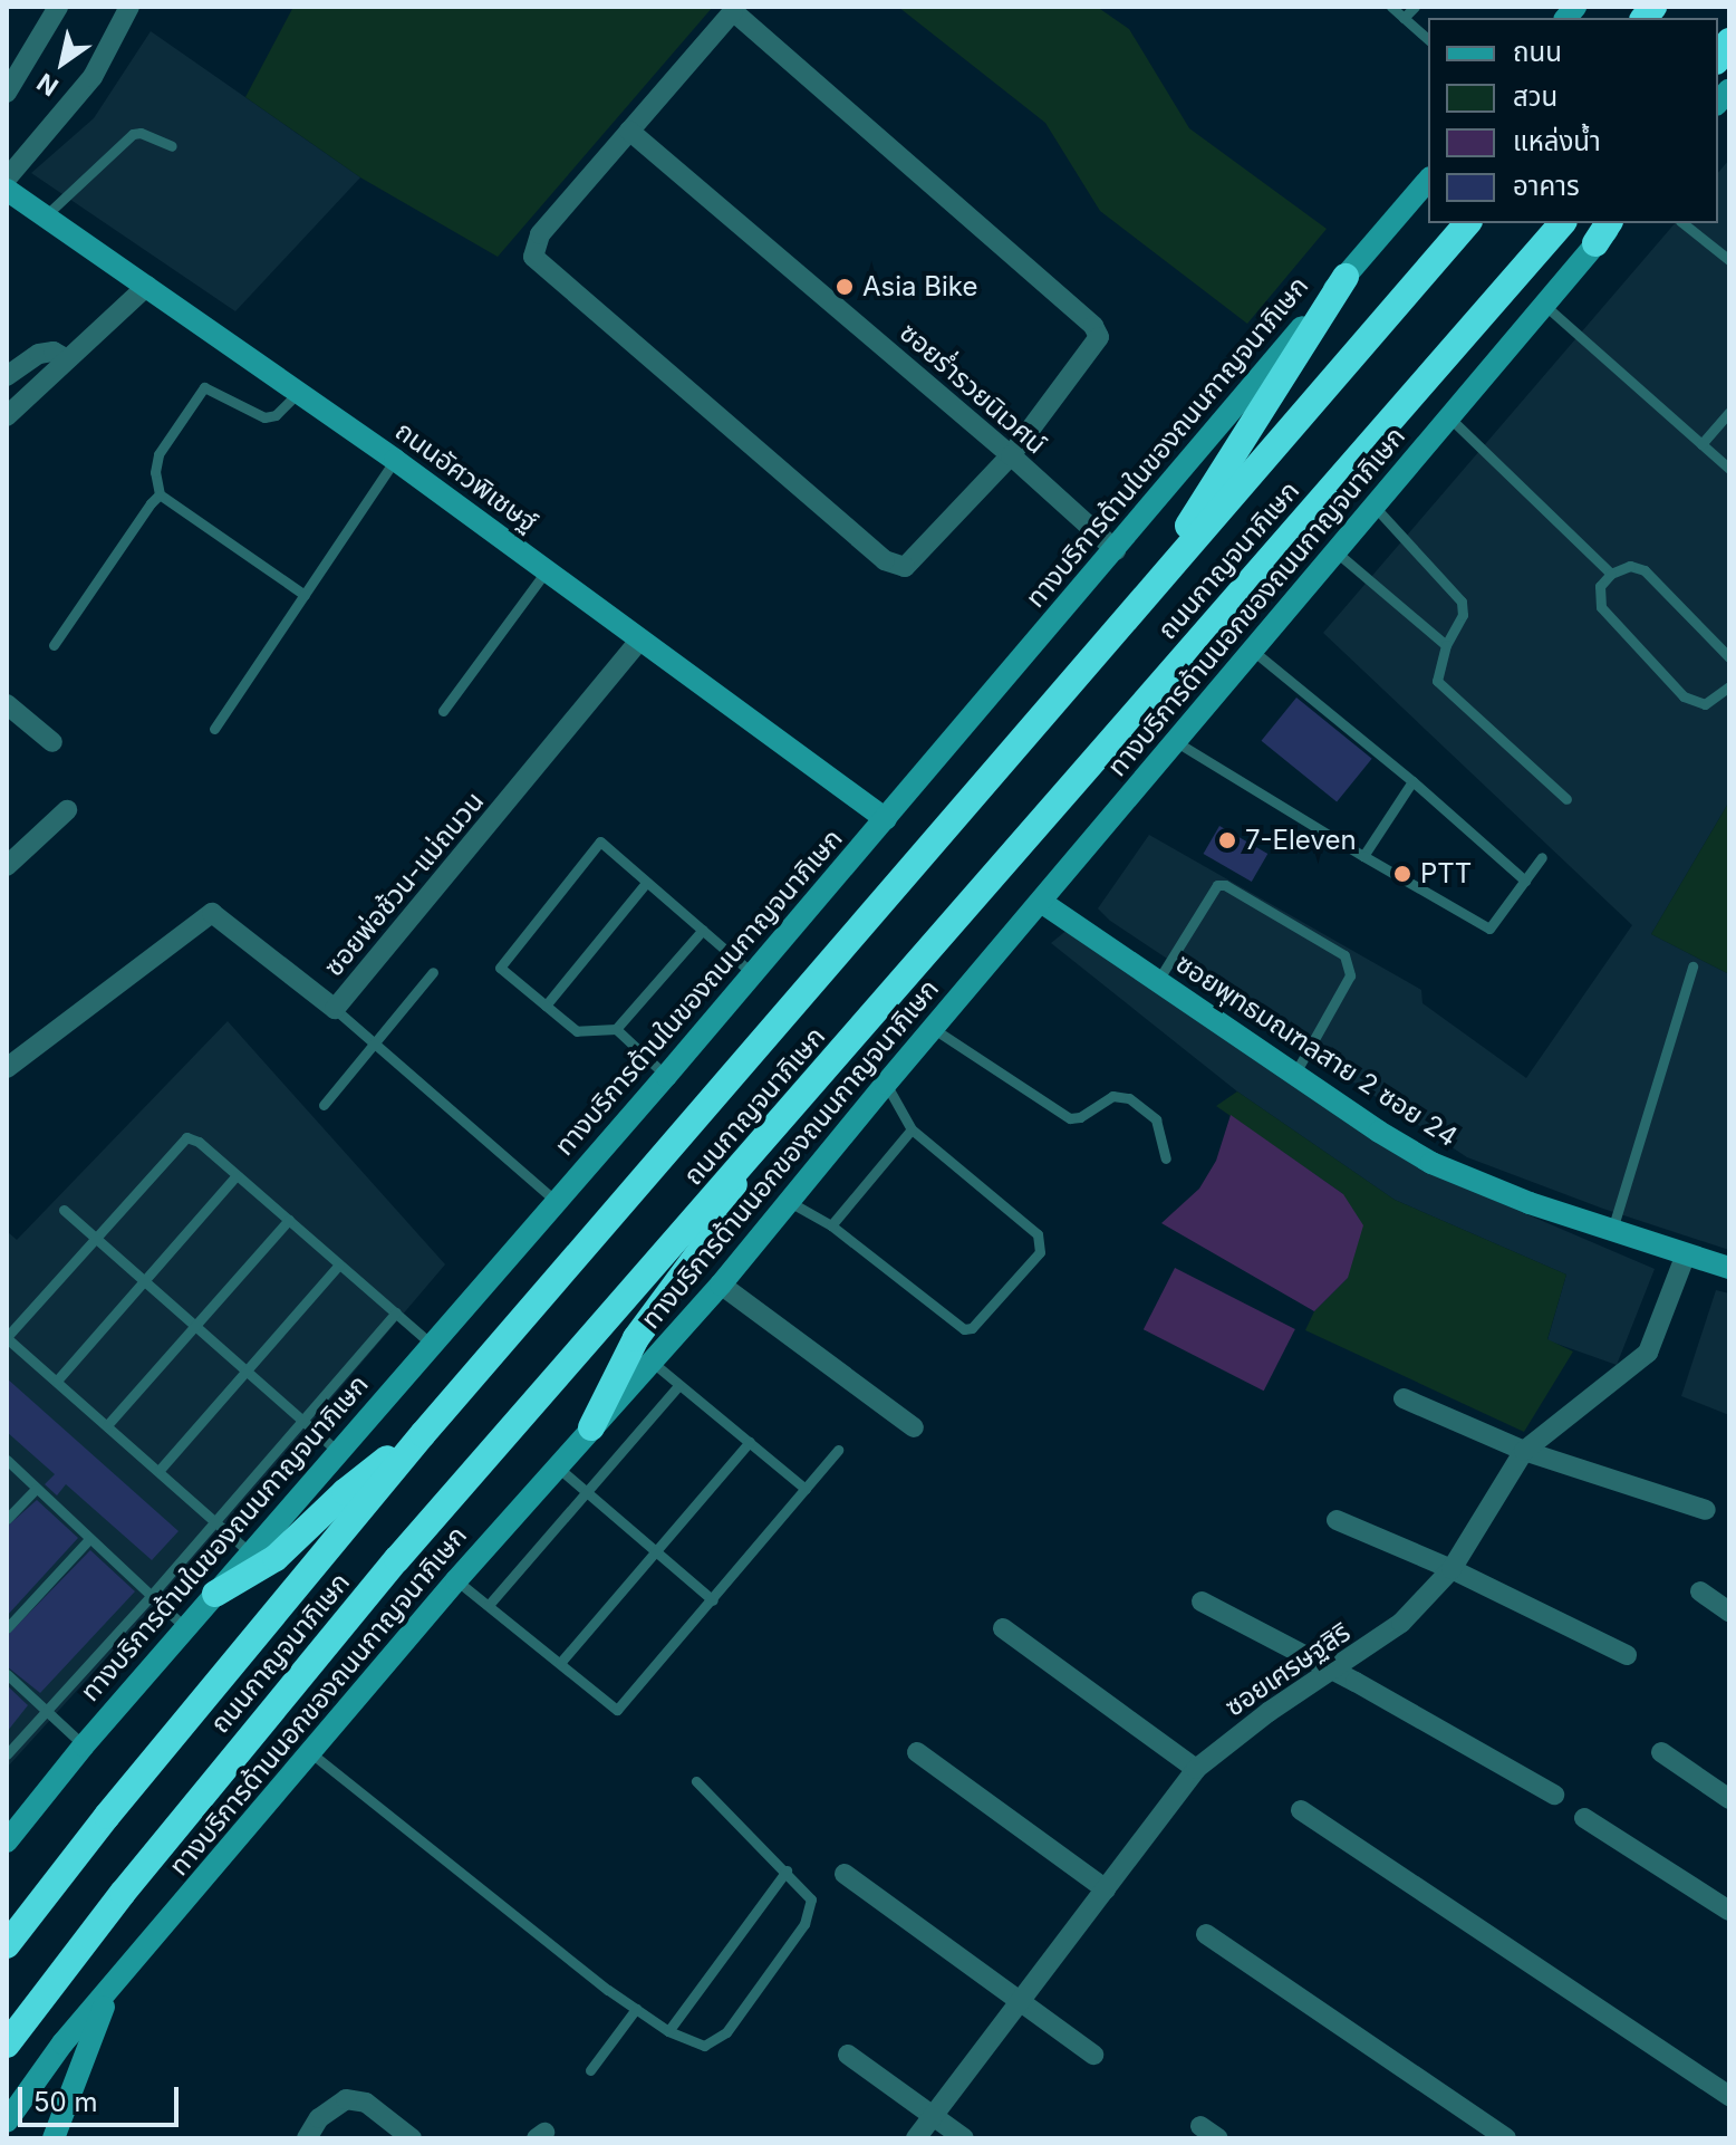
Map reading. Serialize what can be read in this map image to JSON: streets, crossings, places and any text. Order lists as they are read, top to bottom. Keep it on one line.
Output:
{"streets":{"highway":["ถนนกาญจนาภิเษก"],"main road":["ทางบริการด้านในของถนนกาญจนาภิเษก","ถนนอัศวพิเชษฐ์","ทางบริการด้านนอกของถนนกาญจนาภิเษก","ซอยพุทธมณฑลสาย 2 ซอย 24"],"street":["ซอยร่ำรวยนิเวศน์","ซอยพ่อช้วน-แม่ถนวน","ซอยเศรษฐสิริ"]},"crossings":[["ซอยร่ำรวยนิเวศน์","ทางบริการด้านในของถนนกาญจนาภิเษก"],["ทางบริการด้านในของถนนกาญจนาภิเษก","ถนนอัศวพิเชษฐ์"],["ถนนอัศวพิเชษฐ์","ซอยพ่อช้วน-แม่ถนวน"],["ทางบริการด้านนอกของถนนกาญจนาภิเษก","ซอยพุทธมณฑลสาย 2 ซอย 24"],["ซอยพุทธมณฑลสาย 2 ซอย 24","ซอยเศรษฐสิริ"]],"places":["Asia Bike","7-Eleven","PTT"],"legend":["ถนน","สวน","แหล่งน้ำ","อาคาร"],"scale_bar":"50 m","north":"bottom left"}
